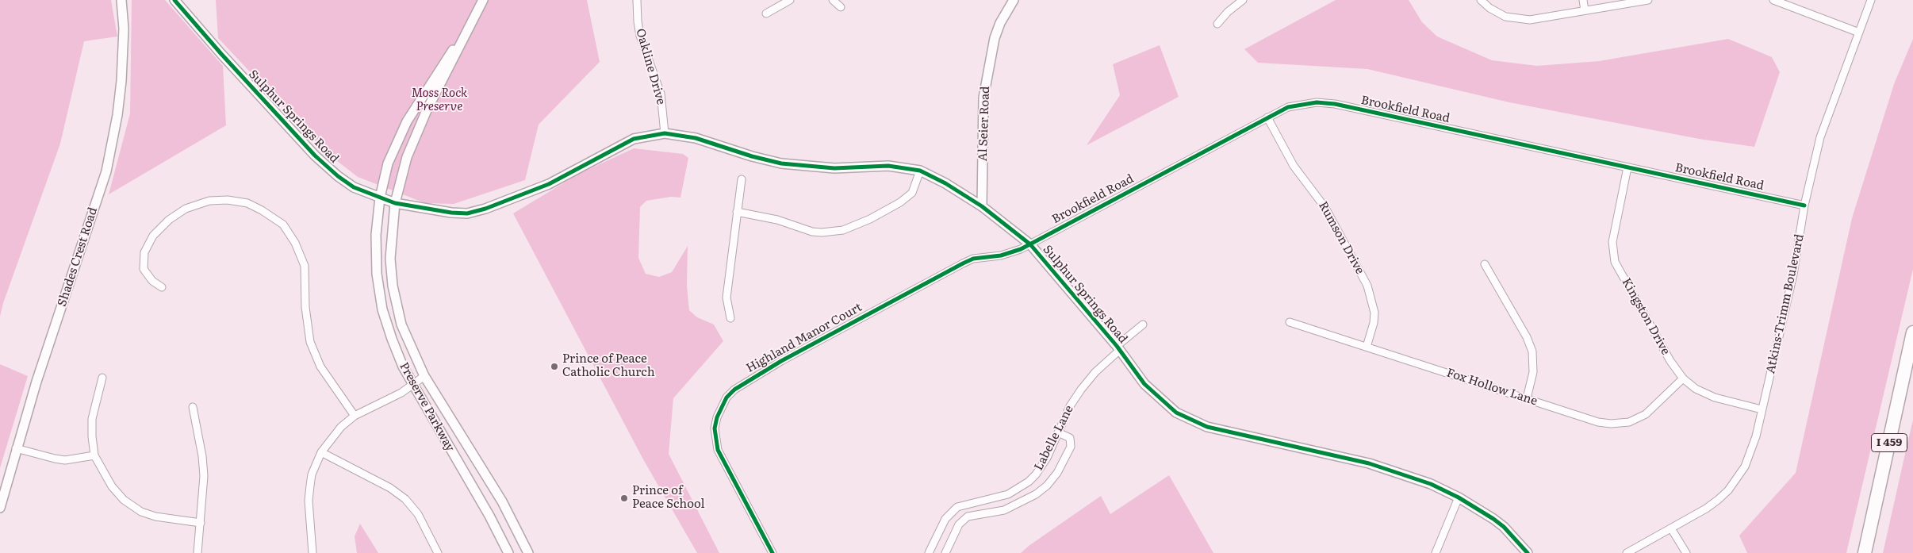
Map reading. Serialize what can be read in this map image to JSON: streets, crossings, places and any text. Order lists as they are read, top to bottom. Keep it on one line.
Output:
{"streets":{"highway":["I 459"],"street":["Oakline Drive","Brookfield Road","Sulphur Springs Road","Al Seier Road","Rumson Drive","Shades Crest Road","Atkins-Trimm Boulevard","Kingston Drive","Highland Manor Court","Fox Hollow Lane","Preserve Parkway","Labelle Lane"]},"crossings":[["Oakline Drive","Sulphur Springs Road"],["Brookfield Road","Sulphur Springs Road"],["Brookfield Road","Rumson Drive"],["Brookfield Road","Atkins-Trimm Boulevard"],["Brookfield Road","Kingston Drive"],["Brookfield Road","Highland Manor Court"],["Sulphur Springs Road","Al Seier Road"],["Sulphur Springs Road","Highland Manor Court"],["Sulphur Springs Road","Preserve Parkway"],["Sulphur Springs Road","Labelle Lane"],["Rumson Drive","Fox Hollow Lane"],["Atkins-Trimm Boulevard","Kingston Drive"],["Kingston Drive","Fox Hollow Lane"]],"parks":["Moss Rock Preserve"],"places":["Prince of Peace Catholic Church","Prince of Peace School"]}
